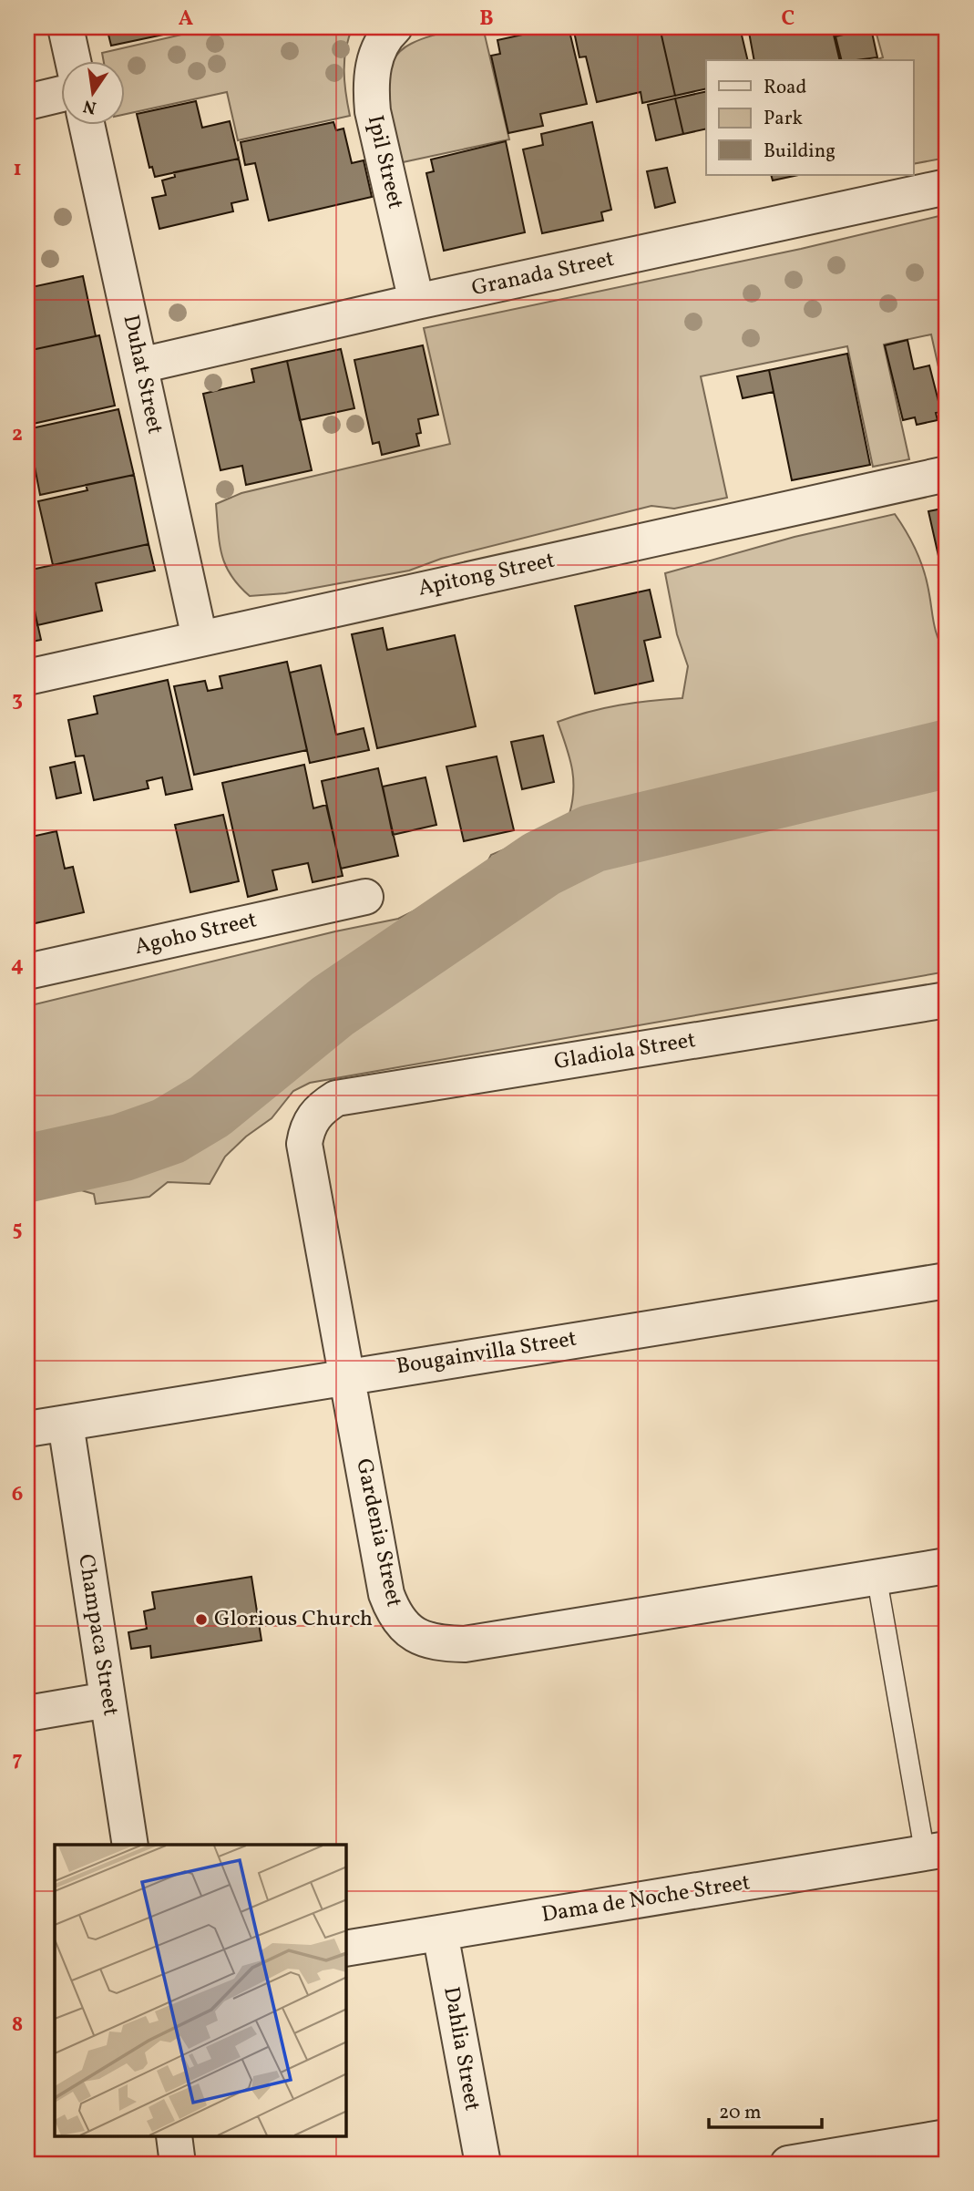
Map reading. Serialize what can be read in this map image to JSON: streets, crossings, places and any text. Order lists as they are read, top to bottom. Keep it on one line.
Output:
{"streets":{"street":["Ipil Street","Granada Street","Duhat Street","Apitong Street","Agoho Street","Gladiola Street","Bougainvilla Street","Gardenia Street","Champaca Street","Dama de Noche Street","Dahlia Street"]},"crossings":[["Ipil Street","Granada Street"],["Granada Street","Duhat Street"],["Duhat Street","Apitong Street"],["Gladiola Street","Gardenia Street"],["Bougainvilla Street","Gardenia Street"],["Bougainvilla Street","Champaca Street"],["Dama de Noche Street","Dahlia Street"]],"places":["Glorious Church"],"legend":["Road","Park","Building"],"scale_bar":"20 m","north":"bottom","grid":{"columns":["A","B","C"],"rows":["1","2","3","4","5","6","7","8"]}}
